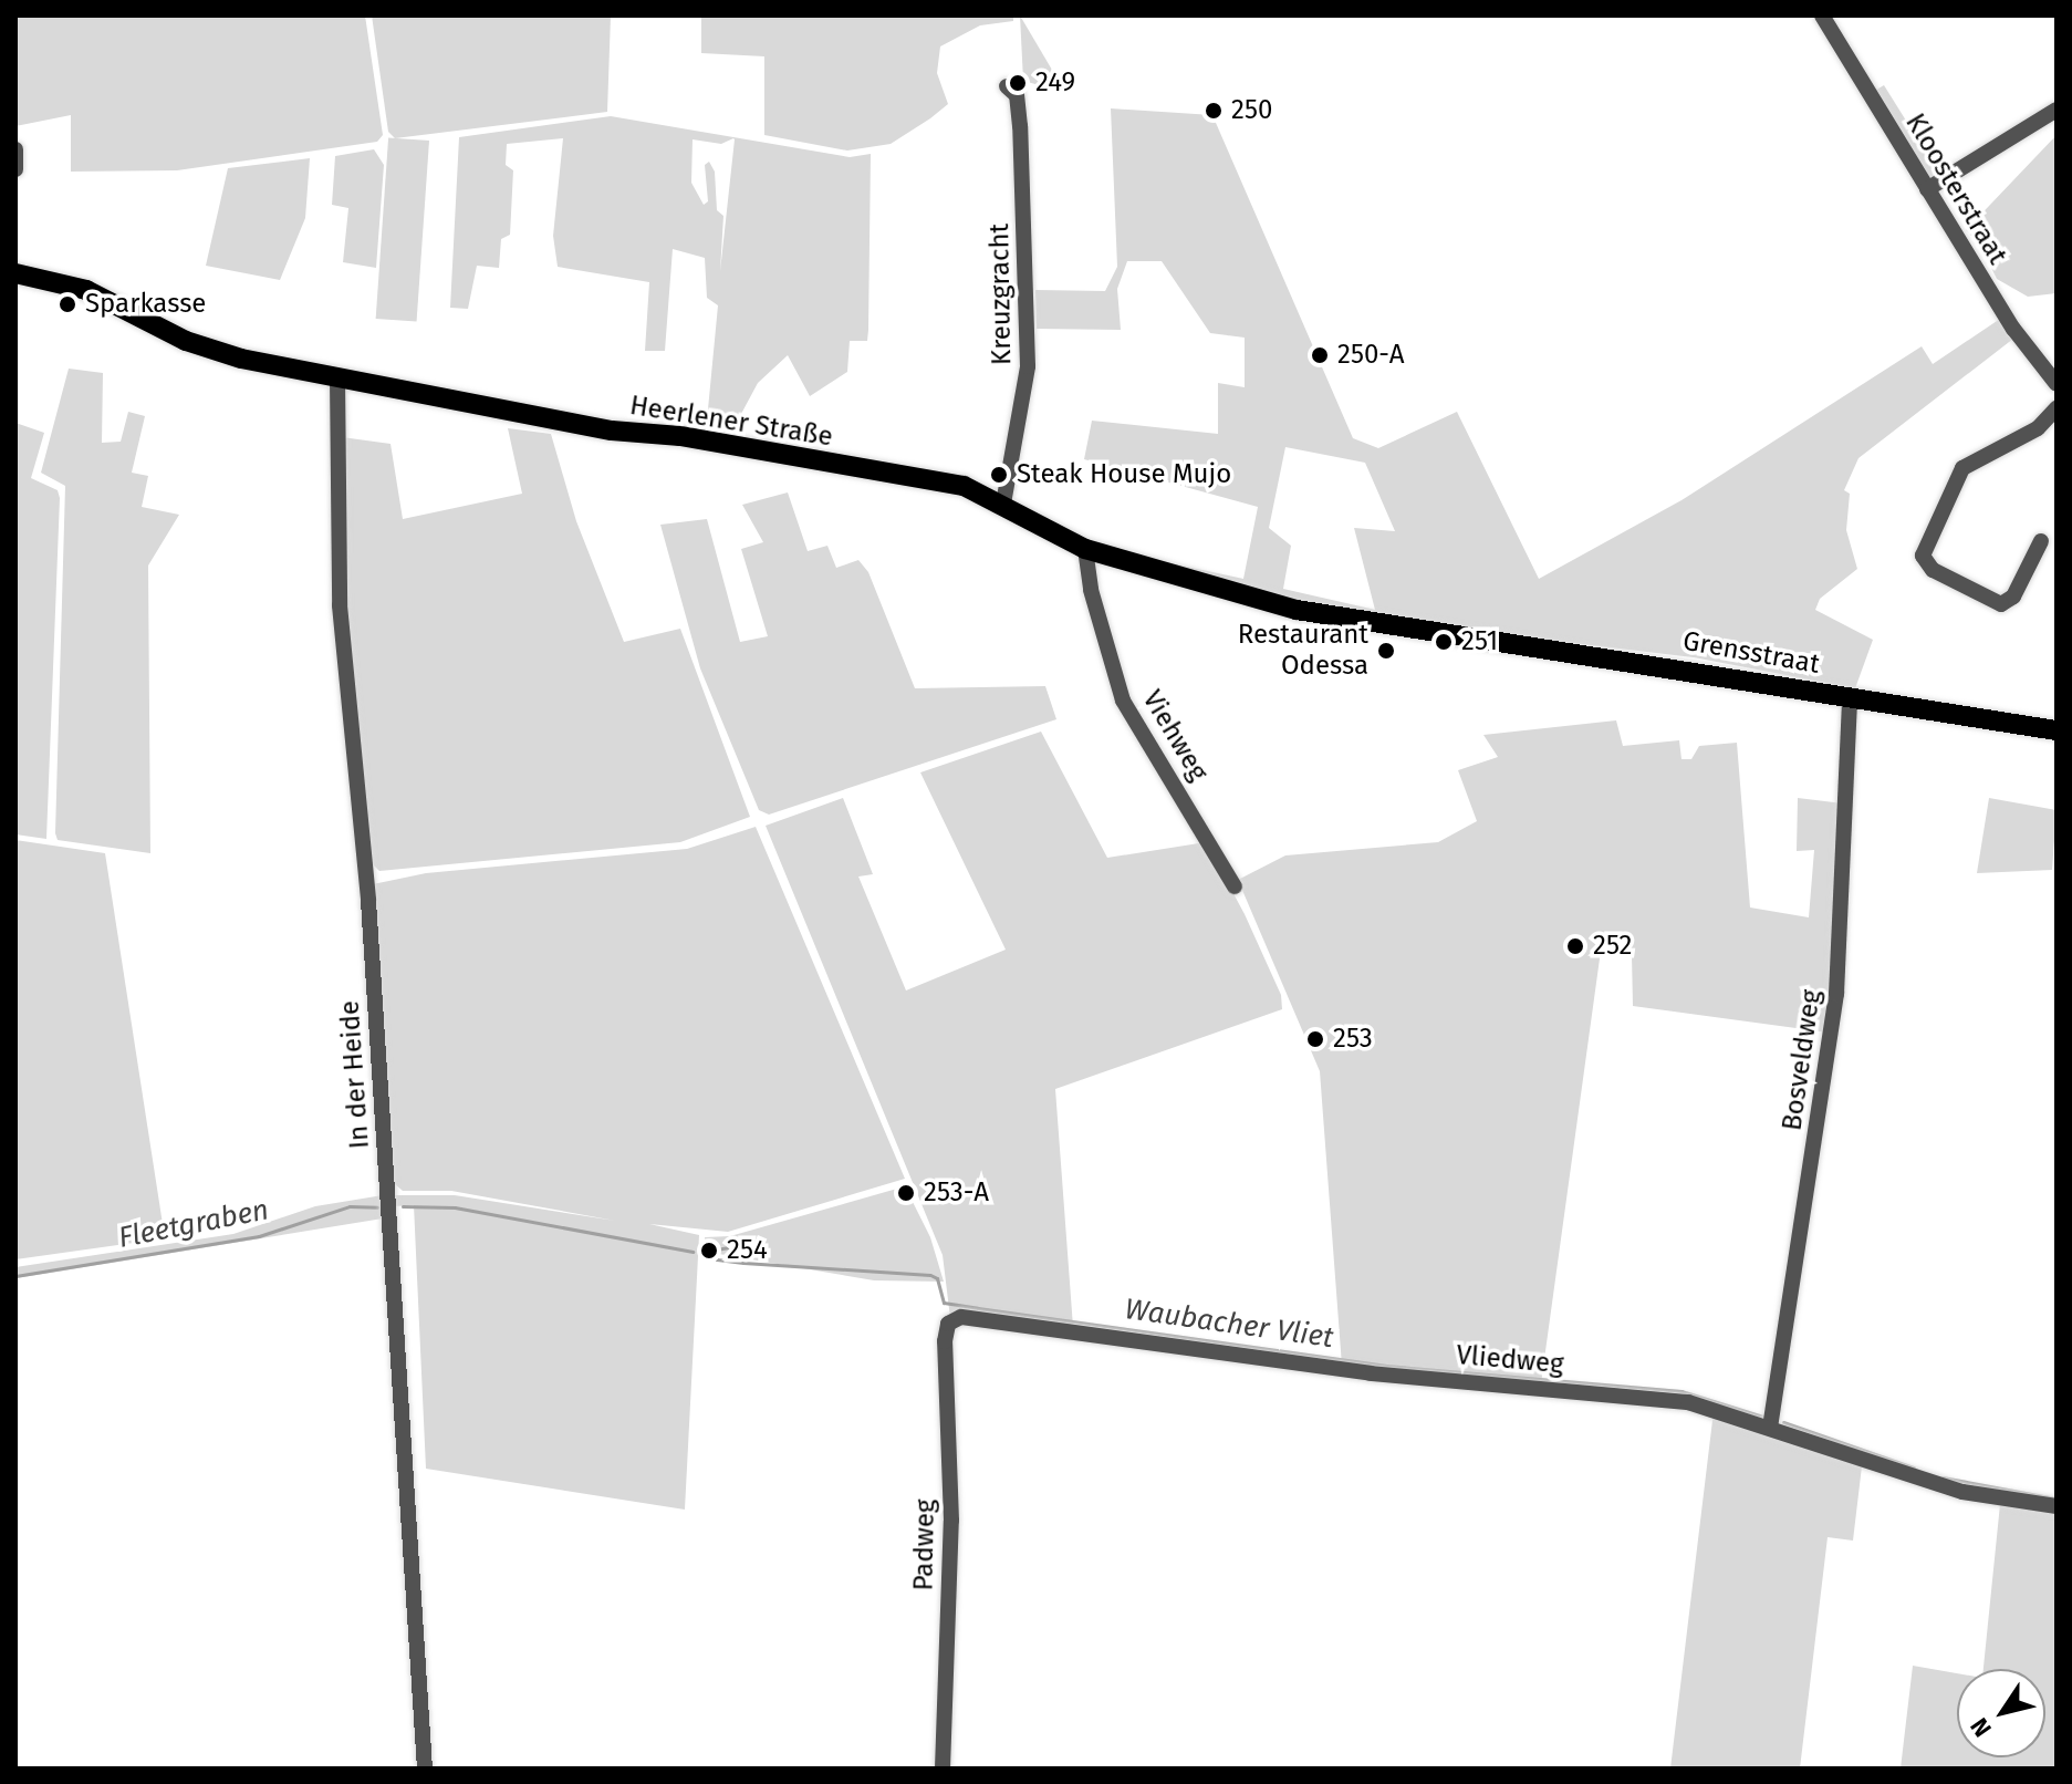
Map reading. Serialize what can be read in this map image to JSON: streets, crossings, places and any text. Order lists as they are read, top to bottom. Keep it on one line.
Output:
{"streets":{"main road":["Heerlener Straße","Grensstraat"],"street":["Kloosterstraat","Kreuzgracht","Viehweg","Bosveldweg","In der Heide","Vliedweg","Padweg"]},"crossings":[["Kreuzgracht","Heerlener Straße"],["Heerlener Straße","Grensstraat"],["Heerlener Straße","Viehweg"],["Heerlener Straße","In der Heide"],["Grensstraat","Bosveldweg"],["Bosveldweg","Vliedweg"],["Vliedweg","Padweg"]],"water":["Fleetgraben","Waubacher Vliet"],"places":["249","250","Sparkasse","250-A","Steak House Mujo","251","Restaurant Odessa","252","253","253-A","254"],"north":"bottom left"}
